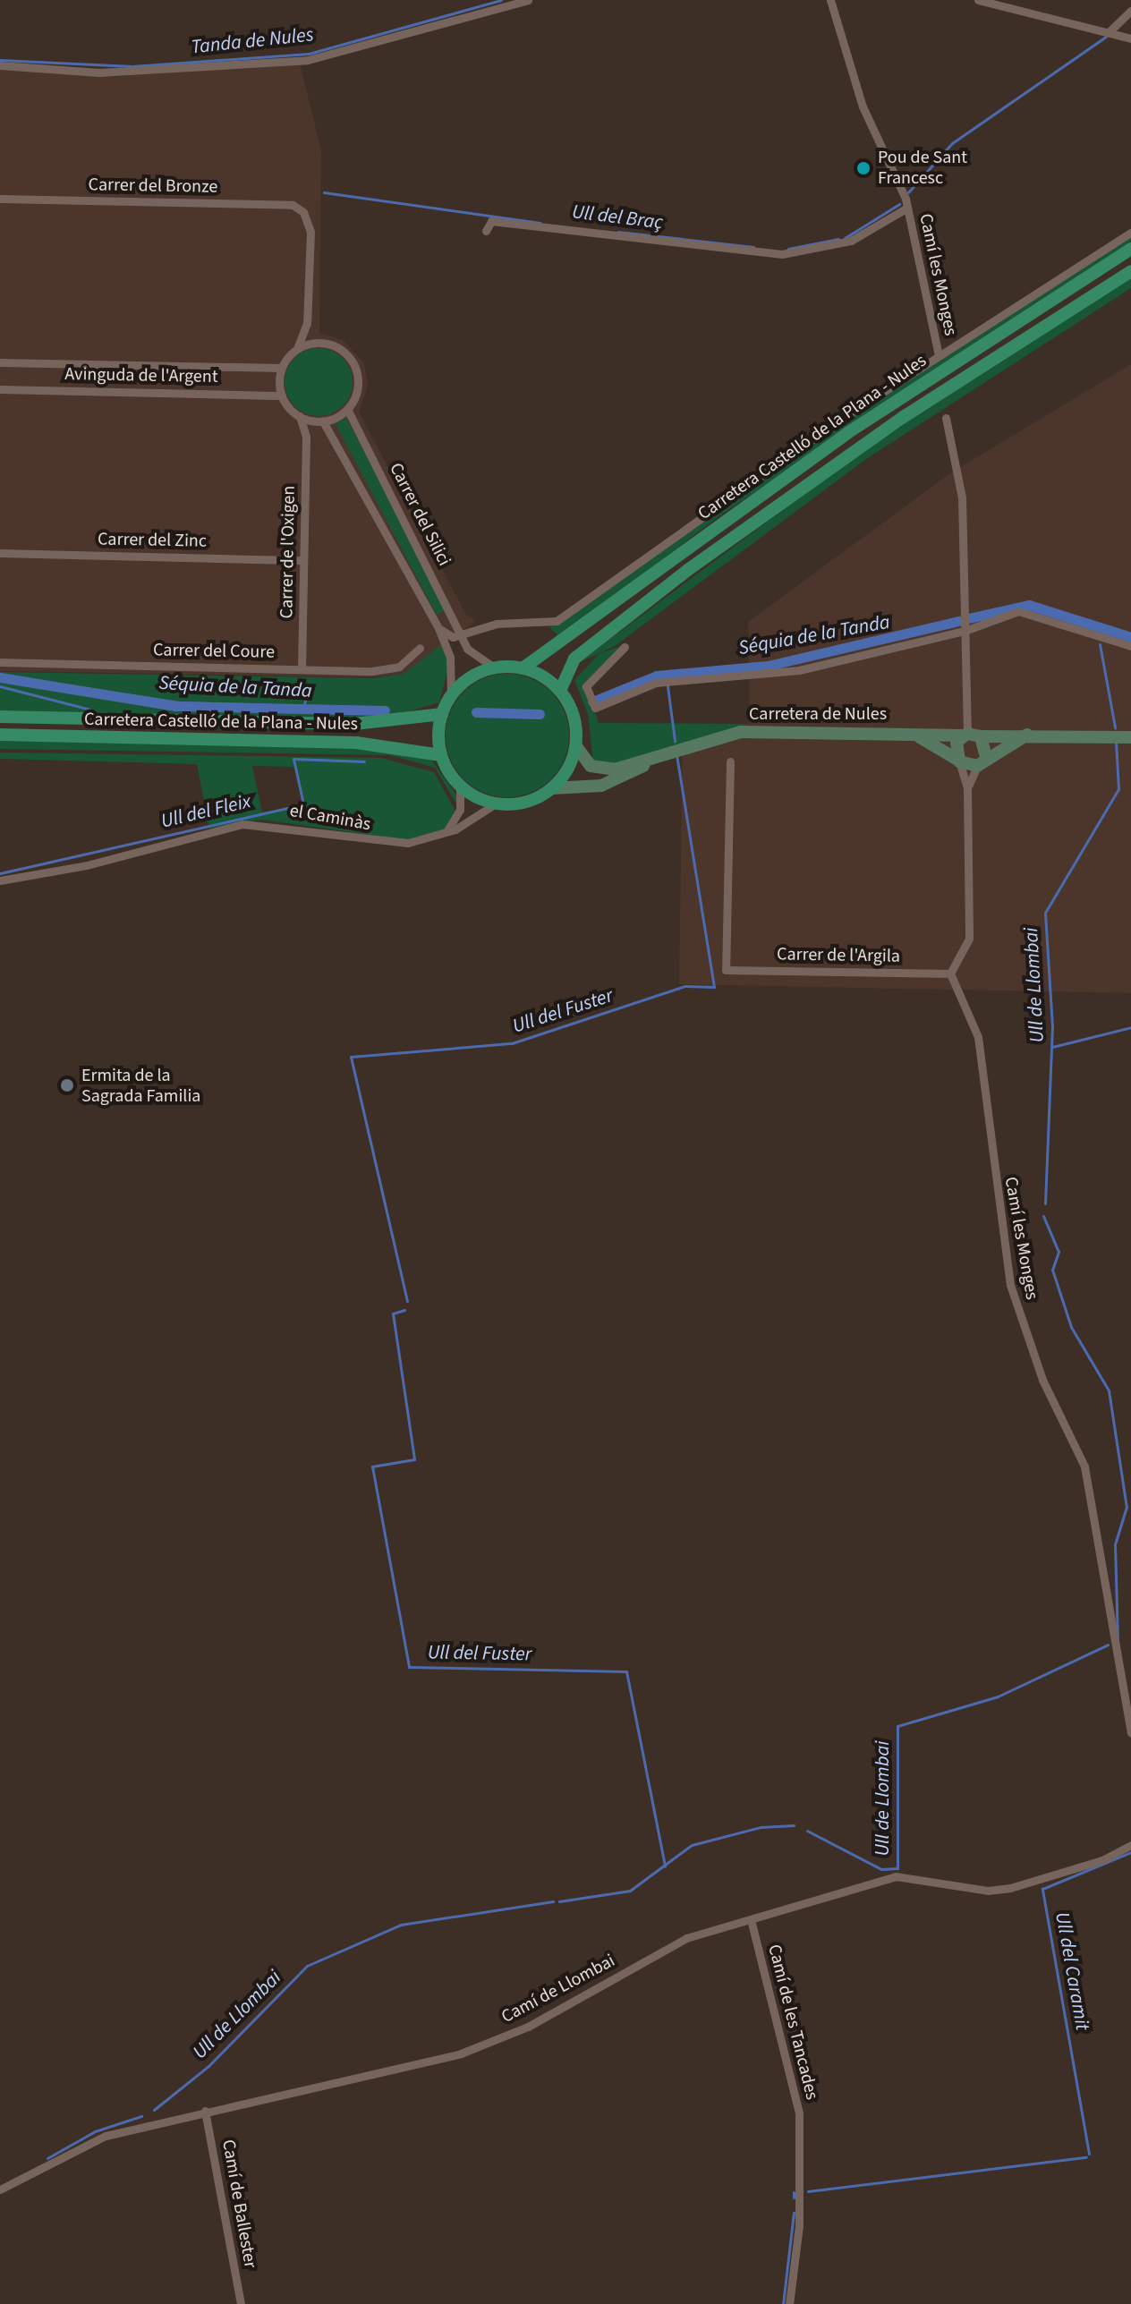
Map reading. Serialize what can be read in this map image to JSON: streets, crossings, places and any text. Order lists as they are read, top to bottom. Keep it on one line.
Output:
{"streets":{"main road":["Carretera Castelló de la Plana - Nules","Carretera de Nules"],"street":["Carrer del Bronze","Camí les Monges","Avinguda de l'Argent","Carrer del Silici","Carrer del Zinc","Carrer de l'Oxigen","Carrer del Coure","el Caminàs","Carrer de l'Argila","Camí de Llombai","Camí de les Tancades","Camí de Ballester"]},"crossings":[["Camí les Monges","Carrer de l'Argila"],["Avinguda de l'Argent","Carrer del Silici"],["Avinguda de l'Argent","Carrer de l'Oxigen"],["Carretera Castelló de la Plana - Nules","Carrer del Silici"],["Carretera Castelló de la Plana - Nules","Carretera de Nules"],["Carrer del Silici","Carrer de l'Oxigen"],["Carrer del Silici","Carretera de Nules"],["Carrer del Zinc","Carrer de l'Oxigen"],["Carrer de l'Oxigen","Carrer del Coure"],["Camí de Llombai","Camí de les Tancades"],["Camí de Llombai","Camí de Ballester"]],"water":["Tanda de Nules","Ull del Braç","Séquia de la Tanda","Ull del Fleix","Ull de Llombai","Ull del Fuster","Ull del Caramit"],"places":["Pou de Sant Francesc","Ermita de la Sagrada Familia"]}
